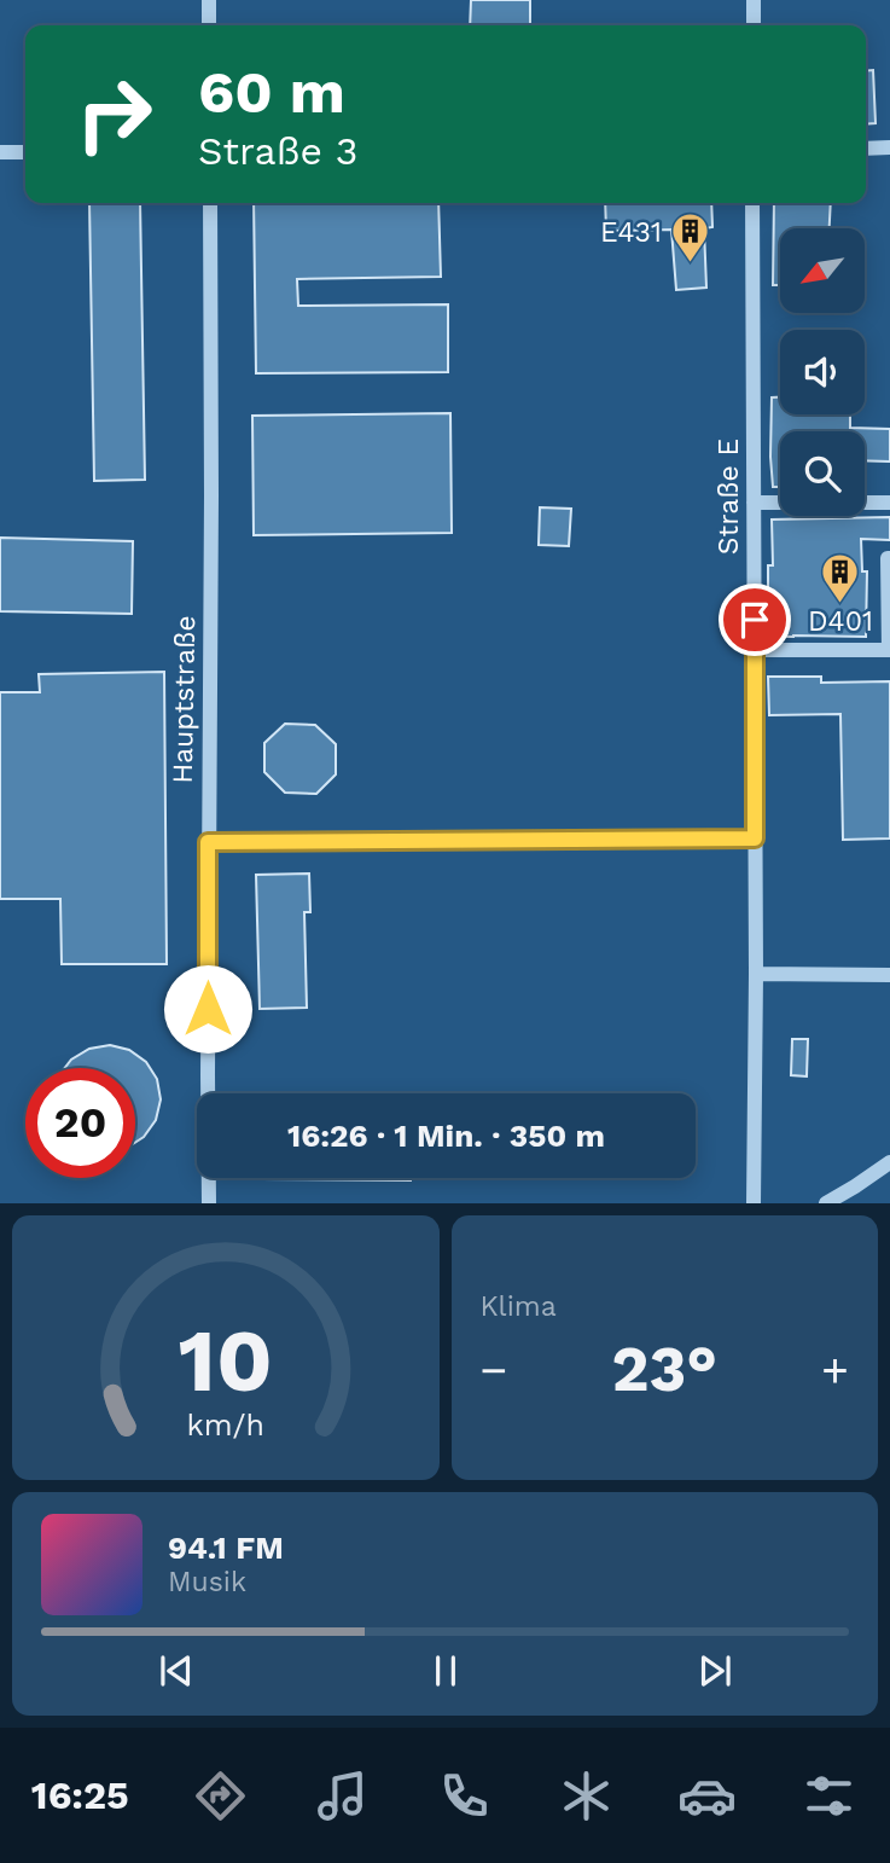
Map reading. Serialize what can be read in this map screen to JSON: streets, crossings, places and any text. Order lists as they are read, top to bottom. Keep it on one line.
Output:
{"streets":{"lane":["Straße E","Hauptstraße"]},"places":{"building":["E431","D401"]},"north":"bottom left","page":{"turn":["60 m","Straße 3"],"limit":"20","trip":"16:26 · 1 Min. · 350 m","tile":"Klima","heat":["−","23°","+"],"song":["94.1 FM","Musik"],"tabs":"16:25","gauge":["10","km/h"]}}
